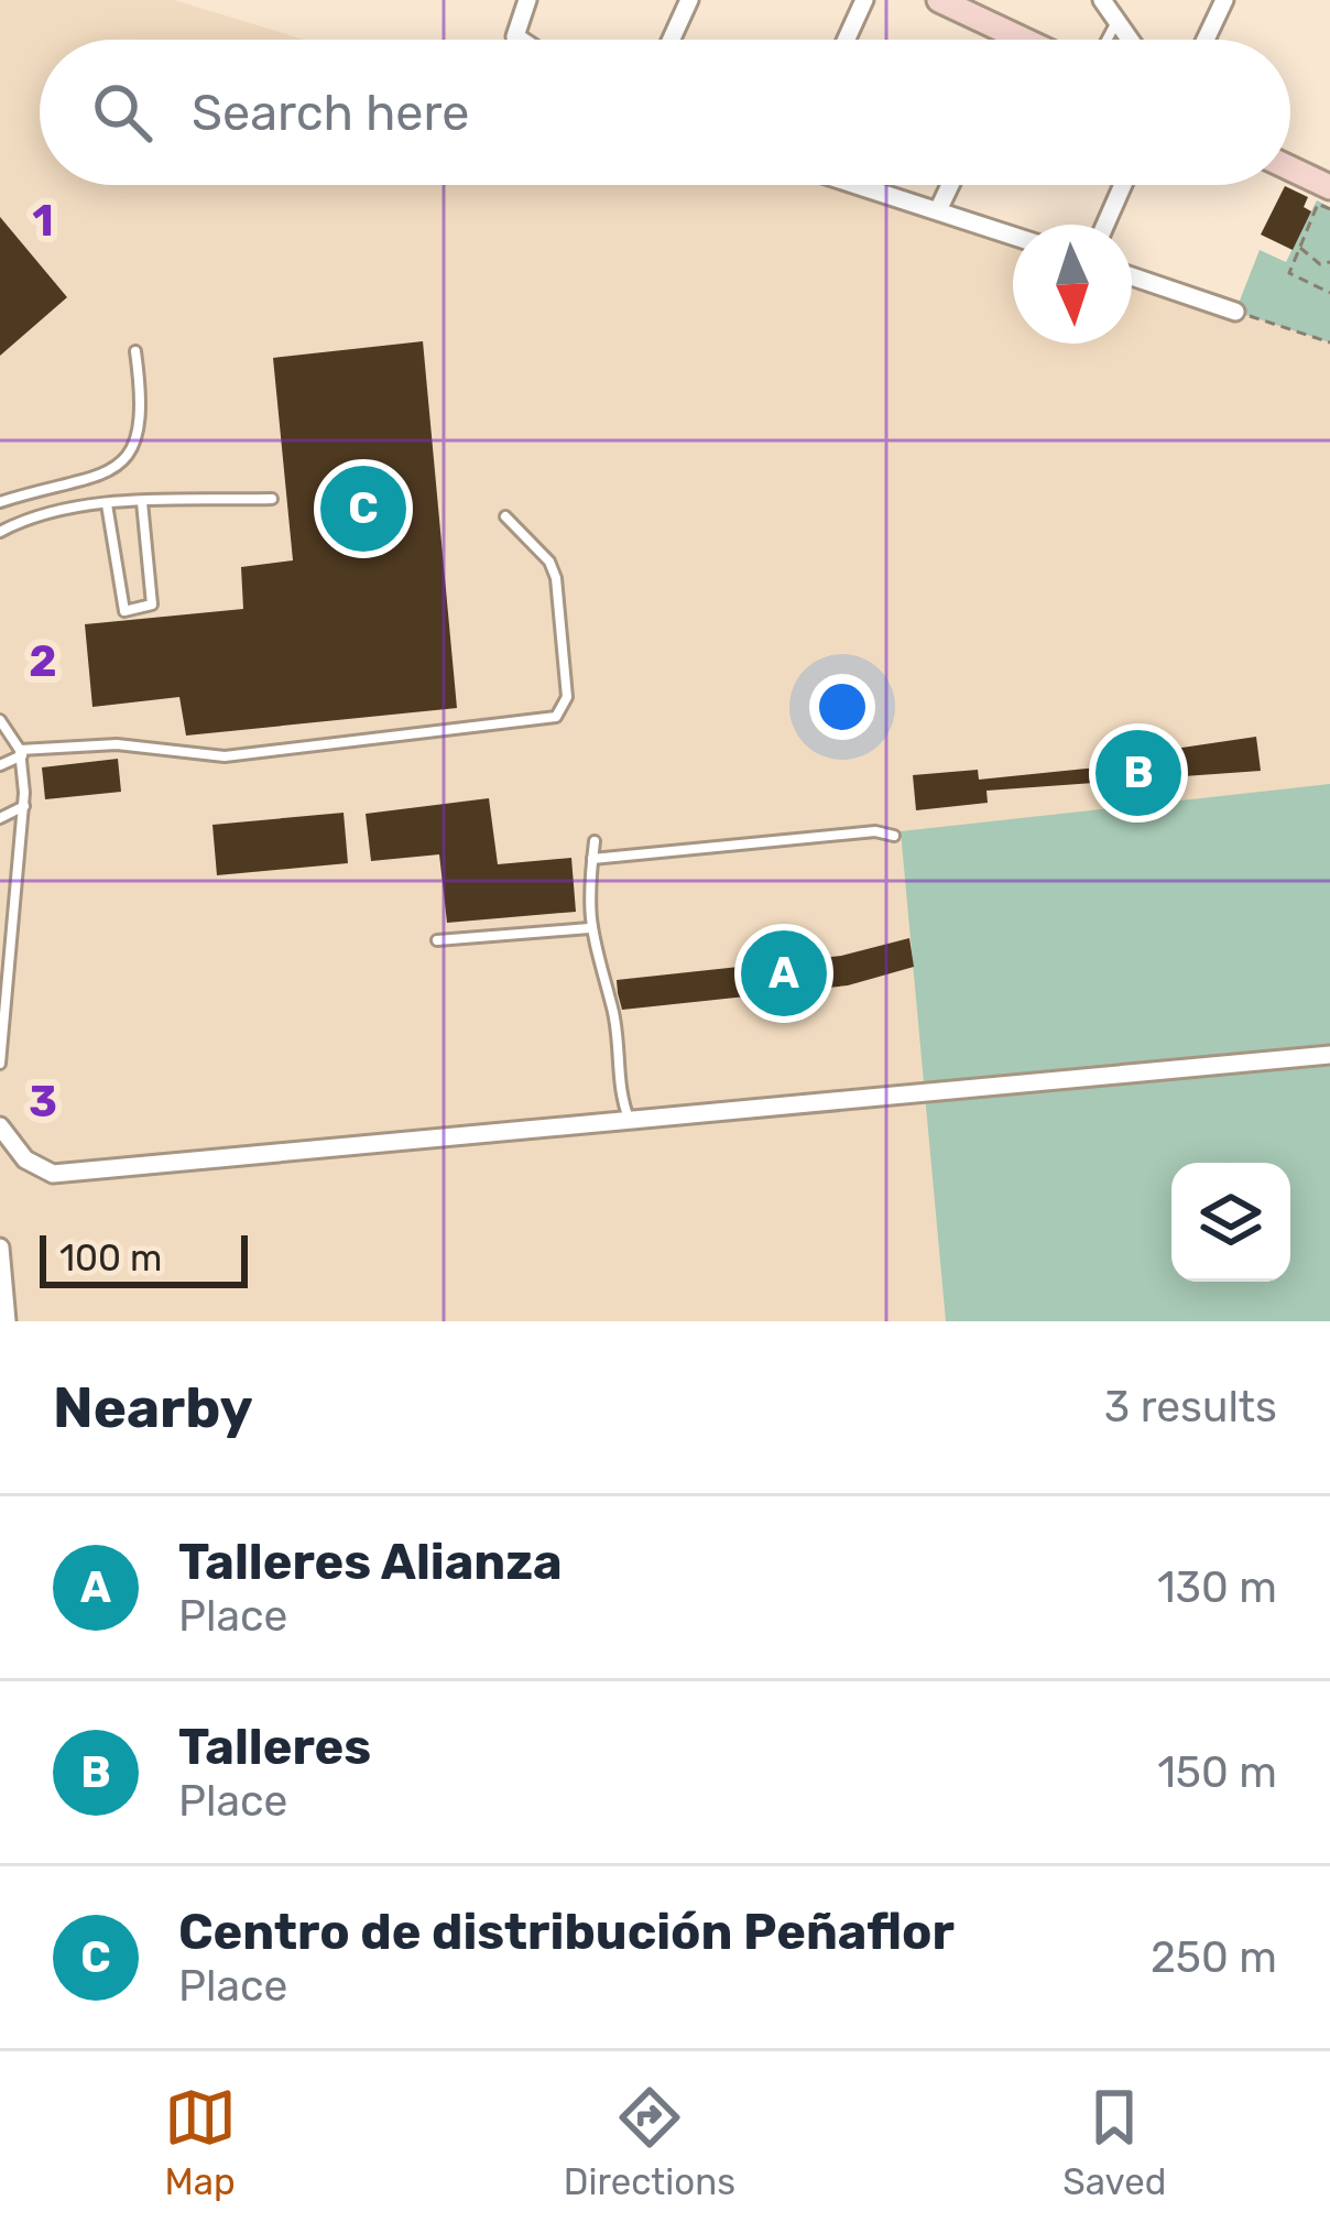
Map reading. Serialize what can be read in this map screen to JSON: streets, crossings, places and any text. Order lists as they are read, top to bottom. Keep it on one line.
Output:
{"scale_bar":"100 m","north":"bottom","page":{"search":"Search here","pins":["C","B","A"],"scale":"100 m","heading":["Nearby","3 results"],"list":[{"mark":"A","name":"Talleres Alianza","note":"Place","value":"130 m"},{"mark":"B","name":"Talleres","note":"Place","value":"150 m"},{"mark":"C","name":"Centro de distribución Peñaflor","note":"Place","value":"250 m"}],"nav":["Map","Directions","Saved"]},"grid":{"rows":["1","2","3"]}}
